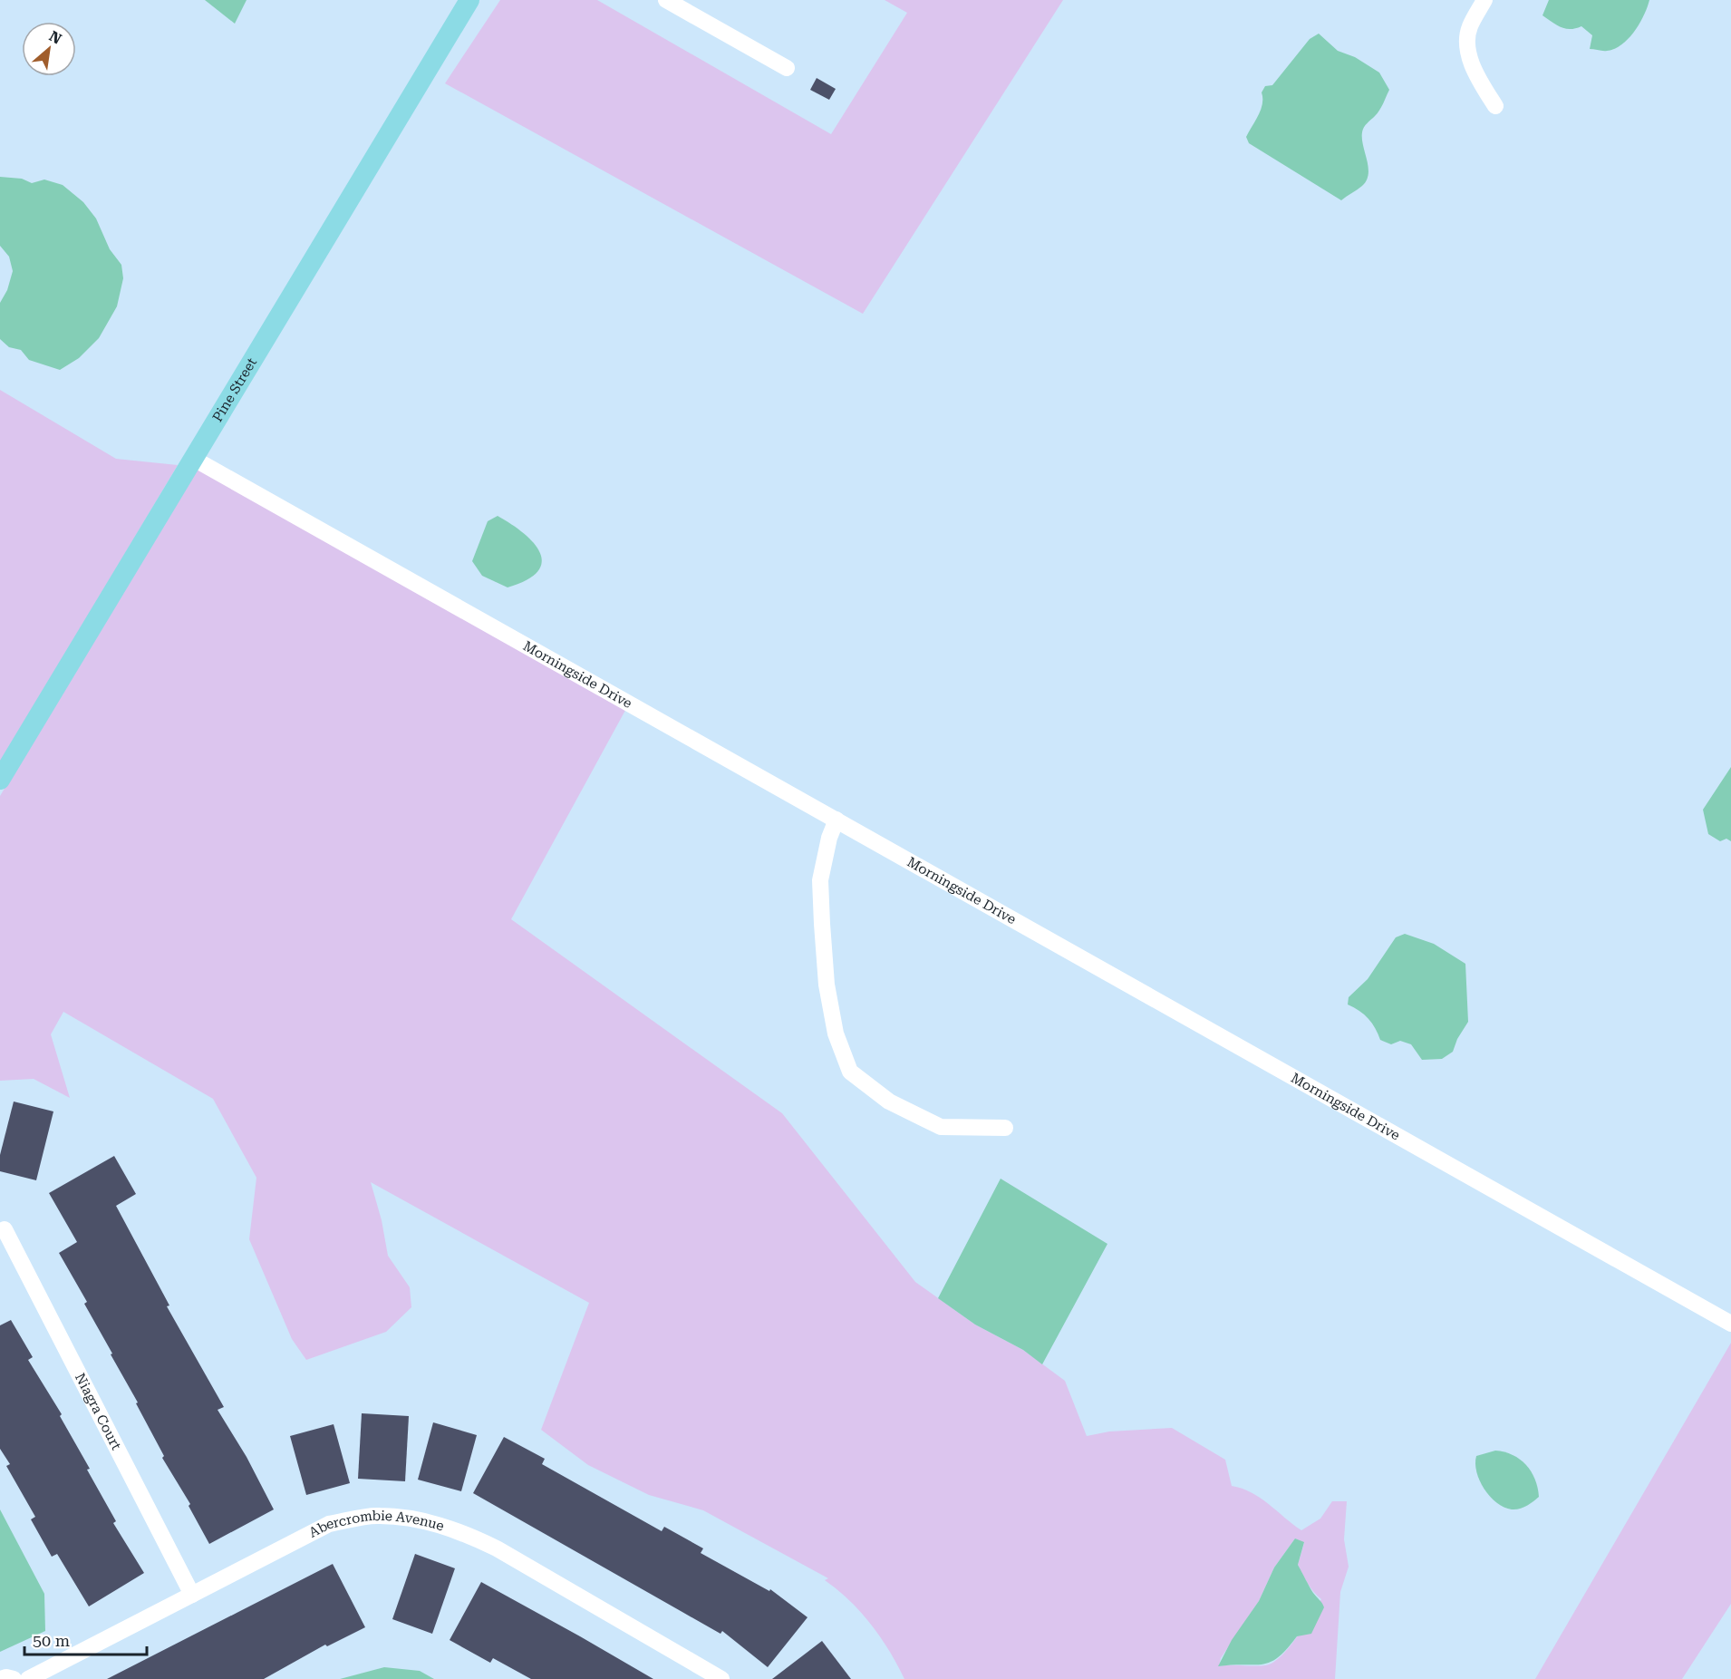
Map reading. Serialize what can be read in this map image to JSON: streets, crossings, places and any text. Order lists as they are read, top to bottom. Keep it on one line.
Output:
{"streets":{"main road":["Pine Street"],"street":["Morningside Drive","Niagra Court","Abercrombie Avenue"]},"crossings":[["Pine Street","Morningside Drive"],["Niagra Court","Abercrombie Avenue"]],"scale_bar":"50 m","north":"top right"}
